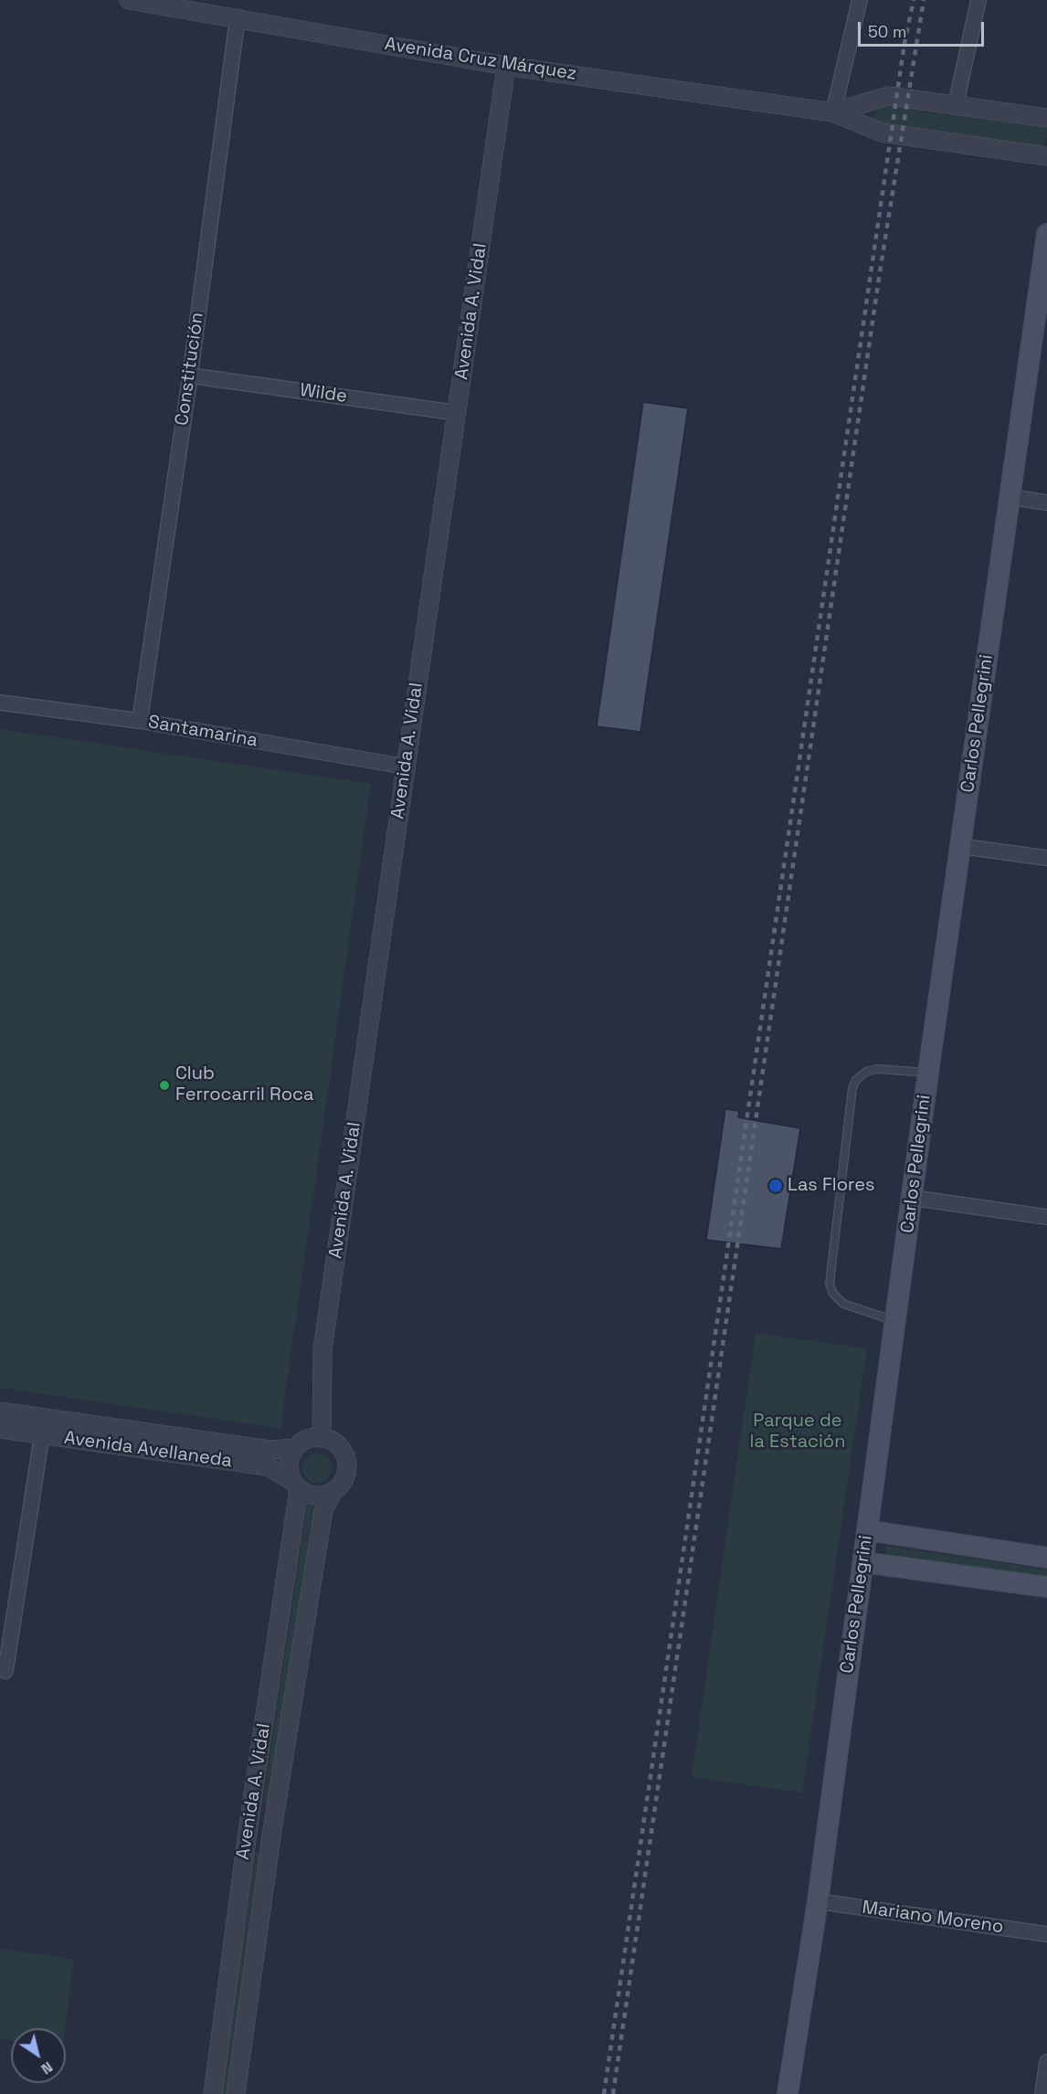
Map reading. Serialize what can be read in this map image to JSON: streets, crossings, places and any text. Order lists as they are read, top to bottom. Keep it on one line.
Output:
{"streets":{"main road":["Carlos Pellegrini"],"street":["Avenida Cruz Márquez","Avenida A. Vidal","Constitución","Wilde","Santamarina","Avenida Avellaneda","Mariano Moreno"]},"crossings":[["Avenida Cruz Márquez","Avenida A. Vidal"],["Avenida Cruz Márquez","Constitución"],["Avenida A. Vidal","Wilde"],["Avenida A. Vidal","Santamarina"],["Avenida A. Vidal","Avenida Avellaneda"],["Constitución","Wilde"],["Constitución","Santamarina"],["Carlos Pellegrini","Mariano Moreno"]],"parks":["Parque de la Estación"],"places":["Club Ferrocarril Roca","Las Flores"],"scale_bar":"50 m","north":"bottom right"}
